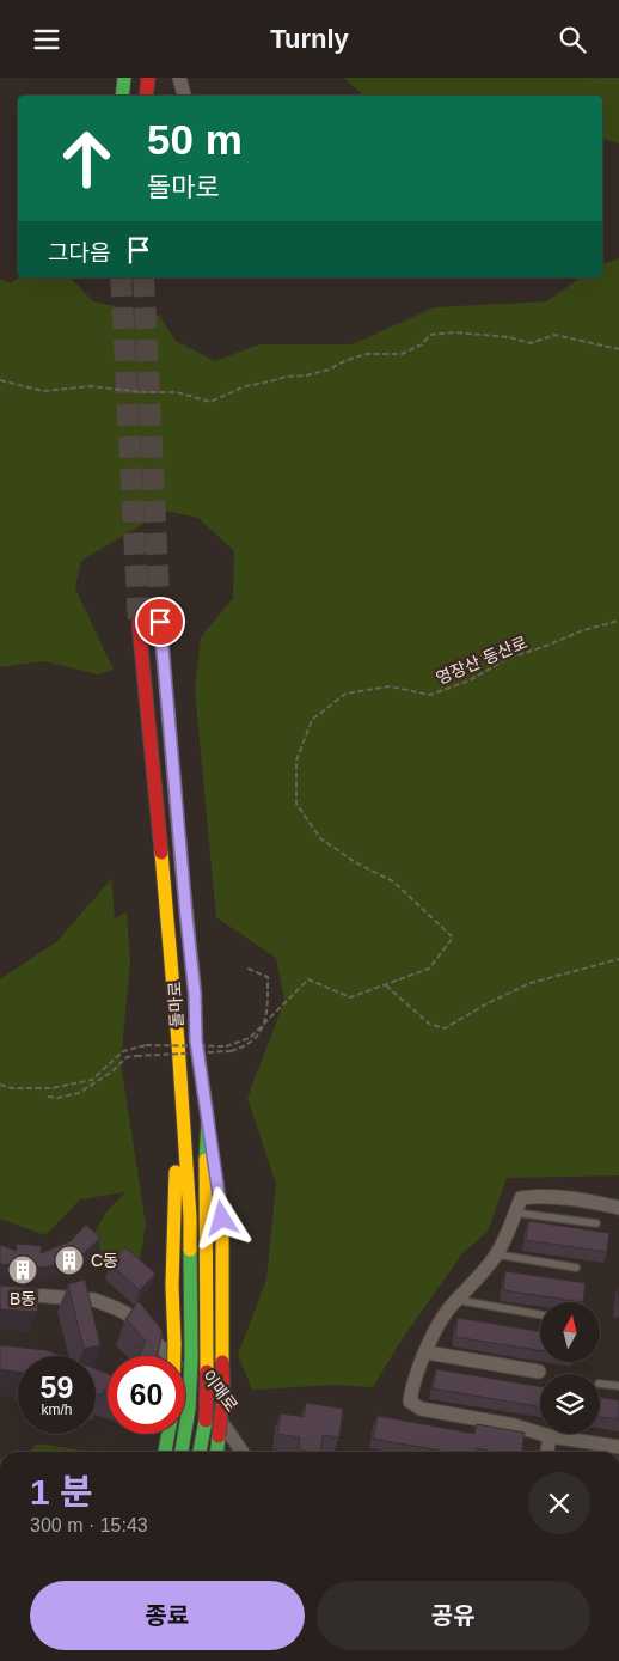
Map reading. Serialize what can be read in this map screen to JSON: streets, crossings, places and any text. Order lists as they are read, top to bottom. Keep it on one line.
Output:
{"streets":{"main road":["돌마로"],"street":["이매로"],"path":["영장산 등산로"]},"places":{"building":["C동","B동"]},"north":"top","page":{"header":"Turnly","turn":["50 m","돌마로"],"then":"그다음","speed":"59 km/h","limit":"60","heading":["1 분","300 m · 15:43"],"buttons":["종료","공유"]}}
